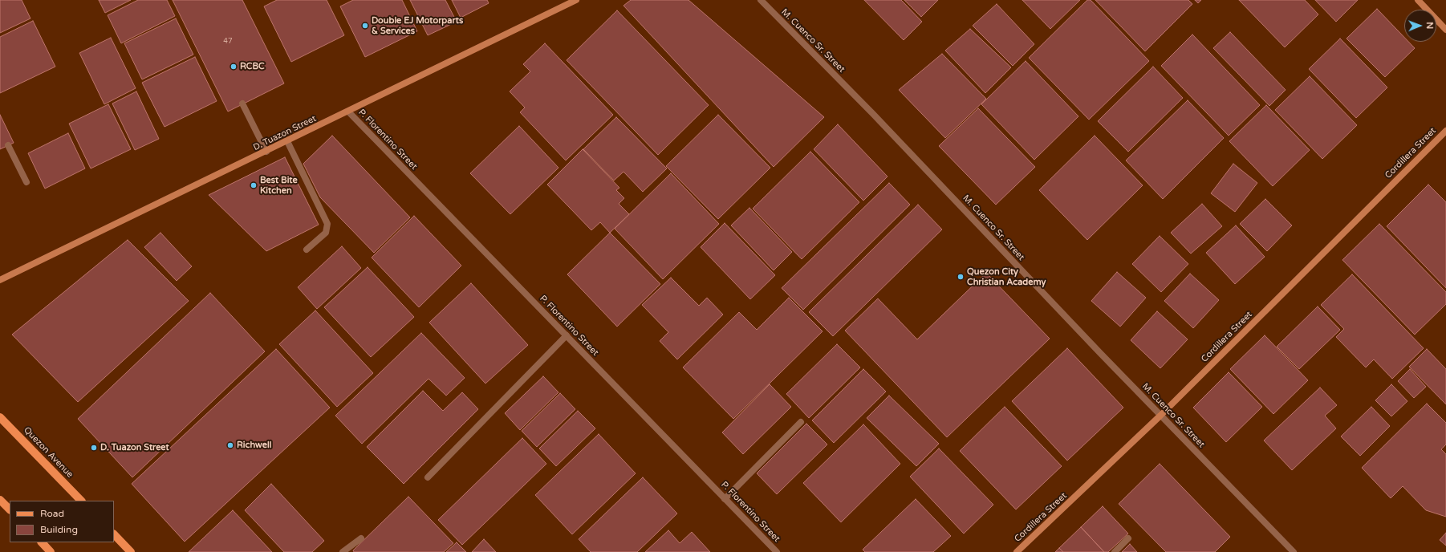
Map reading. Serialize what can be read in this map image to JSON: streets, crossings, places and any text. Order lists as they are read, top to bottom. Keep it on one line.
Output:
{"streets":{"main road":["Quezon Avenue"],"street":["M. Cuenco Sr. Street","D. Tuazon Street","P. Florentino Street","Cordillera Street"]},"crossings":[["M. Cuenco Sr. Street","Cordillera Street"],["D. Tuazon Street","P. Florentino Street"]],"places":["Double EJ Motorparts & Services","RCBC","Best Bite Kitchen","Quezon City Christian Academy","Richwell","D. Tuazon Street"],"house_numbers":["47"],"legend":["Road","Building"],"north":"right"}
